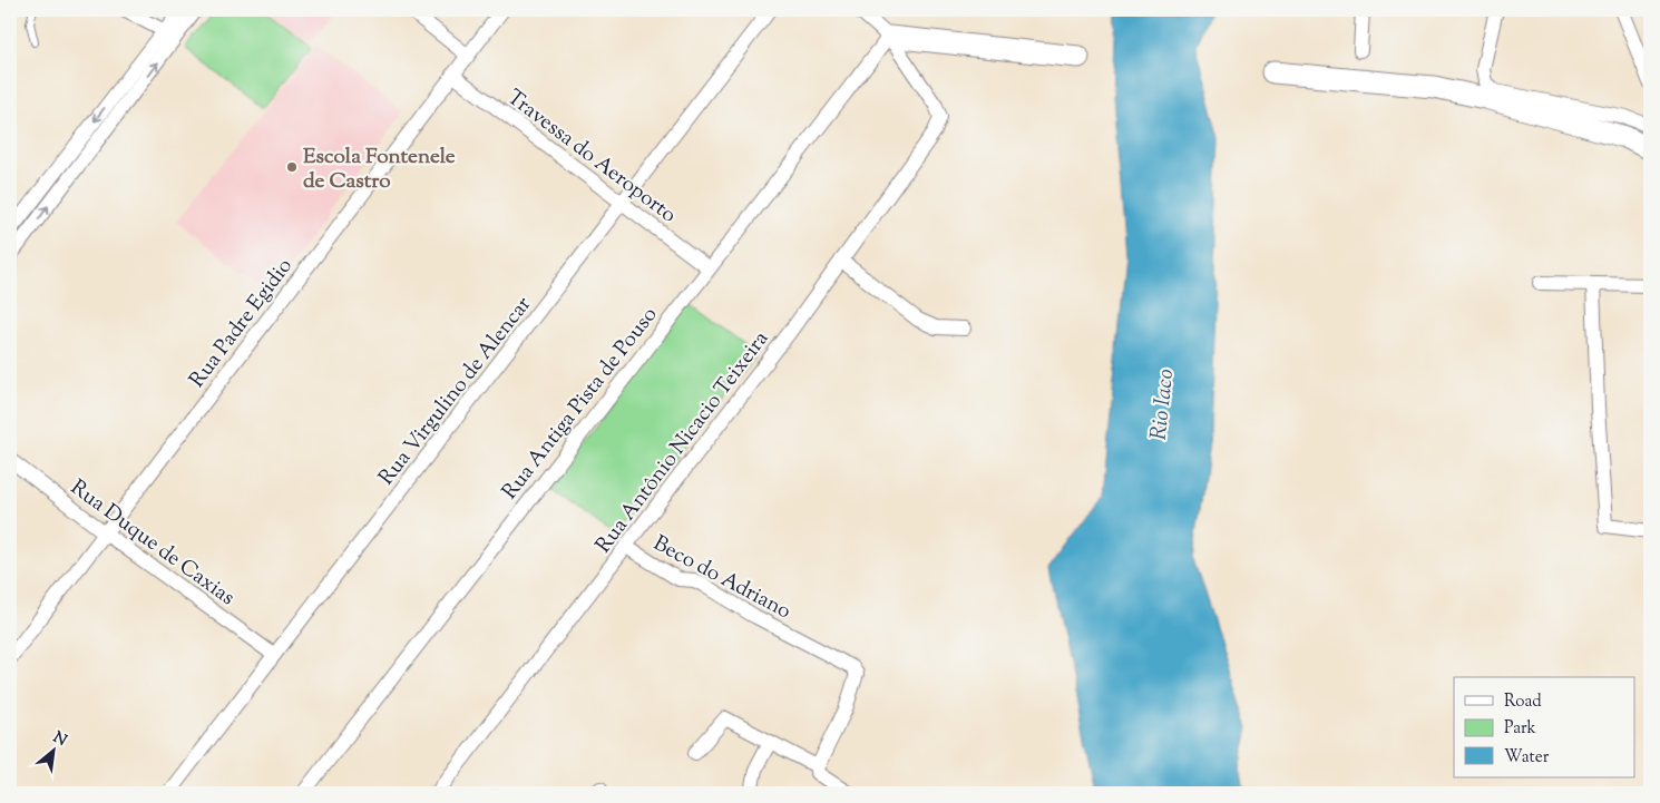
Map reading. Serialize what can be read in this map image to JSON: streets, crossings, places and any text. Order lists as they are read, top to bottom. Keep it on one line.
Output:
{"streets":{"street":["Travessa do Aeroporto","Rua Padre Egidio","Rua Virgulino de Alencar","Rua Antiga Pista de Pouso","Rua Antônio Nicacio Teixeira","Rua Duque de Caxias","Beco do Adriano"]},"crossings":[["Travessa do Aeroporto","Rua Padre Egidio"],["Travessa do Aeroporto","Rua Virgulino de Alencar"],["Travessa do Aeroporto","Rua Antiga Pista de Pouso"],["Rua Padre Egidio","Rua Duque de Caxias"],["Rua Virgulino de Alencar","Rua Duque de Caxias"],["Rua Antiga Pista de Pouso","Rua Antônio Nicacio Teixeira"],["Rua Antônio Nicacio Teixeira","Beco do Adriano"]],"water":["Rio Iaco"],"places":["Escola Fontenele de Castro"],"legend":["Road","Park","Water"],"north":"top right"}
